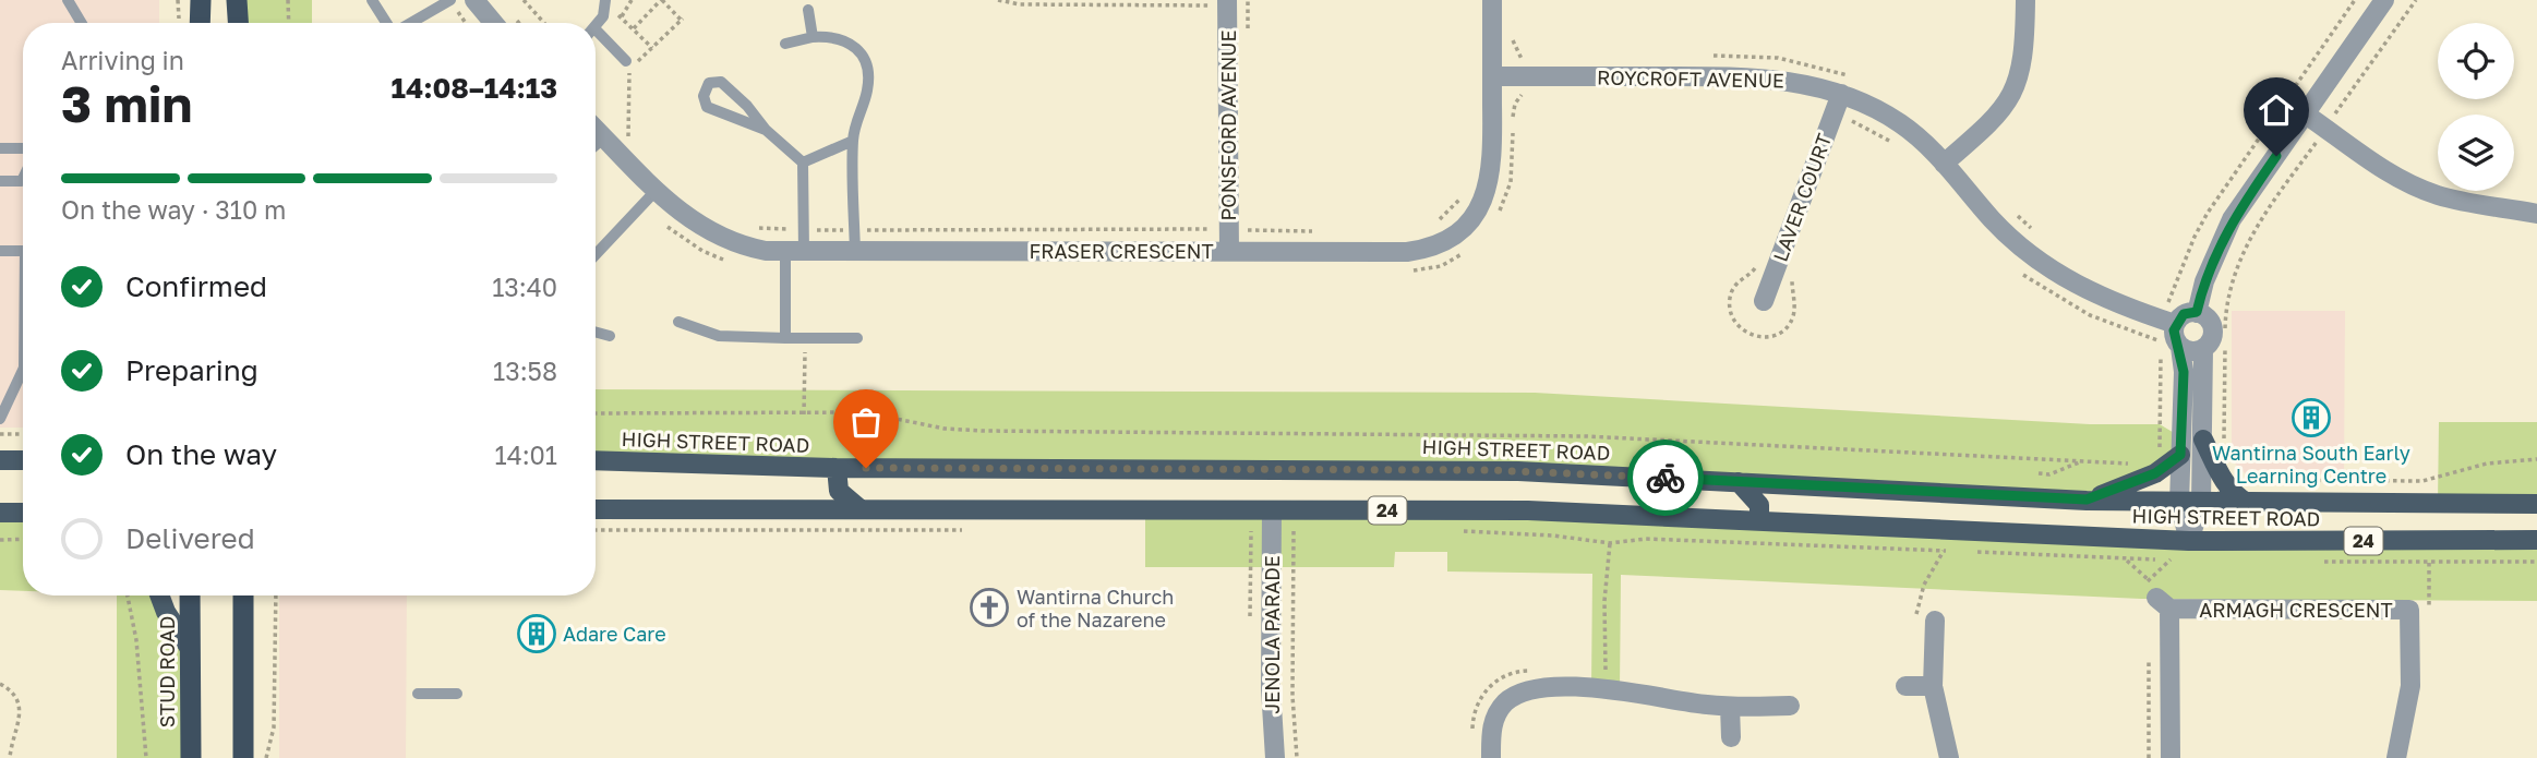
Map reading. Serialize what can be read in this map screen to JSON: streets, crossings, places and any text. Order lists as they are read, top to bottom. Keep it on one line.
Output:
{"streets":{"highway":["STUD ROAD"],"main road":["HIGH STREET ROAD","24"],"street":["ROYCROFT AVENUE","PONSFORD AVENUE","LAVER COURT","FRASER CRESCENT","ARMAGH CRESCENT","JENOLA PARADE"]},"crossings":[["ROYCROFT AVENUE","LAVER COURT"],["ROYCROFT AVENUE","FRASER CRESCENT"],["PONSFORD AVENUE","FRASER CRESCENT"],["HIGH STREET ROAD","JENOLA PARADE"]],"places":{"building":["Wantirna South Early Learning Centre","Adare Care"],"church":["Wantirna Church of the Nazarene"]},"page":{"heading":["3 min","Arriving in","14:08–14:13"],"bar":"On the way · 310 m","list":[["Confirmed","13:40"],["Preparing","13:58"],["On the way","14:01"],"Delivered"]}}
